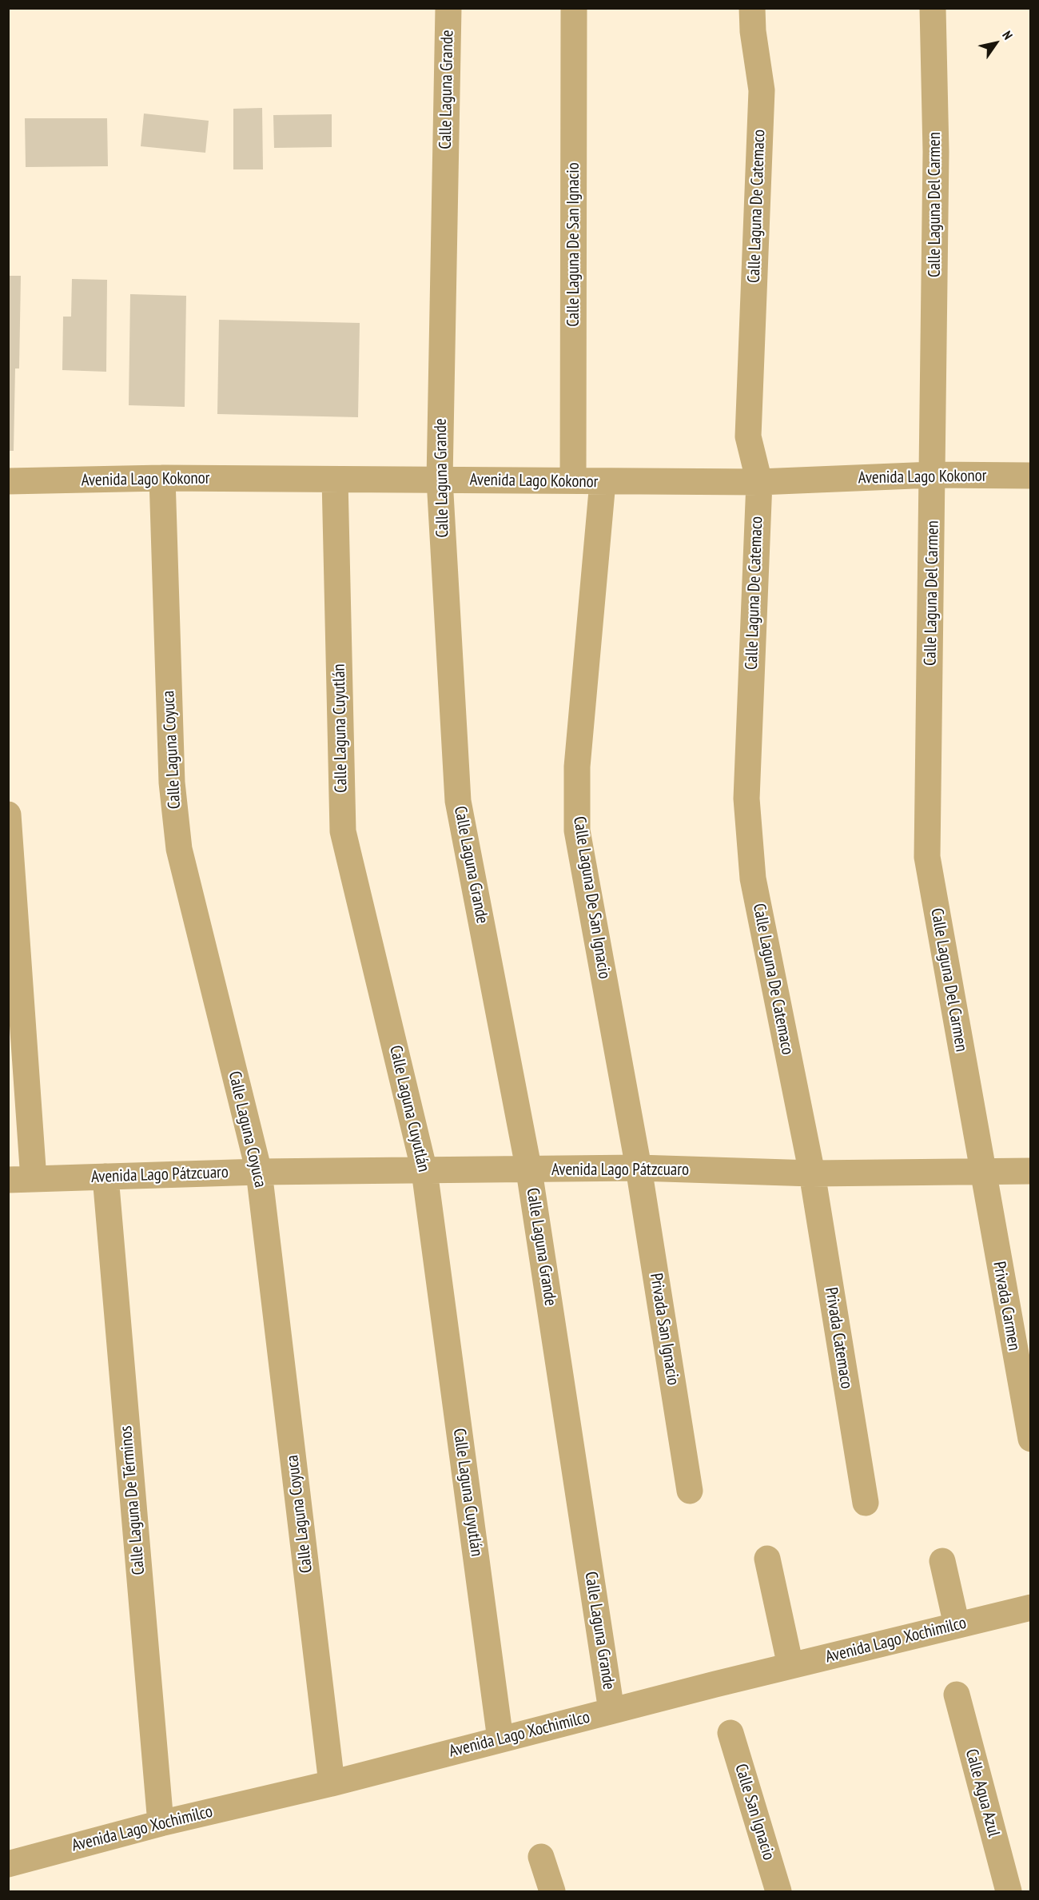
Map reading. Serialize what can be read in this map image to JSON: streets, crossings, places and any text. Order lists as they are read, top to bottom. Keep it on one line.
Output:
{"streets":{"street":["Calle Laguna Grande","Calle Laguna Del Carmen","Calle Laguna De Catemaco","Calle Laguna De San Ignacio","Avenida Lago Kokonor","Calle Laguna Cuyutlán","Calle Laguna Coyuca","Avenida Lago Pátzcuaro","Privada Carmen","Privada San Ignacio","Privada Catemaco","Calle Laguna De Términos","Avenida Lago Xochimilco","Calle Agua Azul","Calle San Ignacio"]},"crossings":[["Calle Laguna Grande","Avenida Lago Kokonor"],["Calle Laguna Grande","Avenida Lago Pátzcuaro"],["Calle Laguna Grande","Avenida Lago Xochimilco"],["Calle Laguna Del Carmen","Avenida Lago Kokonor"],["Calle Laguna Del Carmen","Avenida Lago Pátzcuaro"],["Calle Laguna Del Carmen","Privada Carmen"],["Calle Laguna De Catemaco","Avenida Lago Kokonor"],["Calle Laguna De Catemaco","Avenida Lago Pátzcuaro"],["Calle Laguna De Catemaco","Privada Catemaco"],["Calle Laguna De San Ignacio","Avenida Lago Kokonor"],["Calle Laguna De San Ignacio","Avenida Lago Pátzcuaro"],["Calle Laguna De San Ignacio","Privada San Ignacio"],["Avenida Lago Kokonor","Calle Laguna Cuyutlán"],["Avenida Lago Kokonor","Calle Laguna Coyuca"],["Calle Laguna Cuyutlán","Avenida Lago Pátzcuaro"],["Calle Laguna Cuyutlán","Avenida Lago Xochimilco"],["Calle Laguna Coyuca","Avenida Lago Pátzcuaro"],["Calle Laguna Coyuca","Avenida Lago Xochimilco"],["Avenida Lago Pátzcuaro","Privada Carmen"],["Avenida Lago Pátzcuaro","Privada San Ignacio"],["Avenida Lago Pátzcuaro","Privada Catemaco"],["Avenida Lago Pátzcuaro","Calle Laguna De Términos"],["Calle Laguna De Términos","Avenida Lago Xochimilco"]],"north":"top right"}
